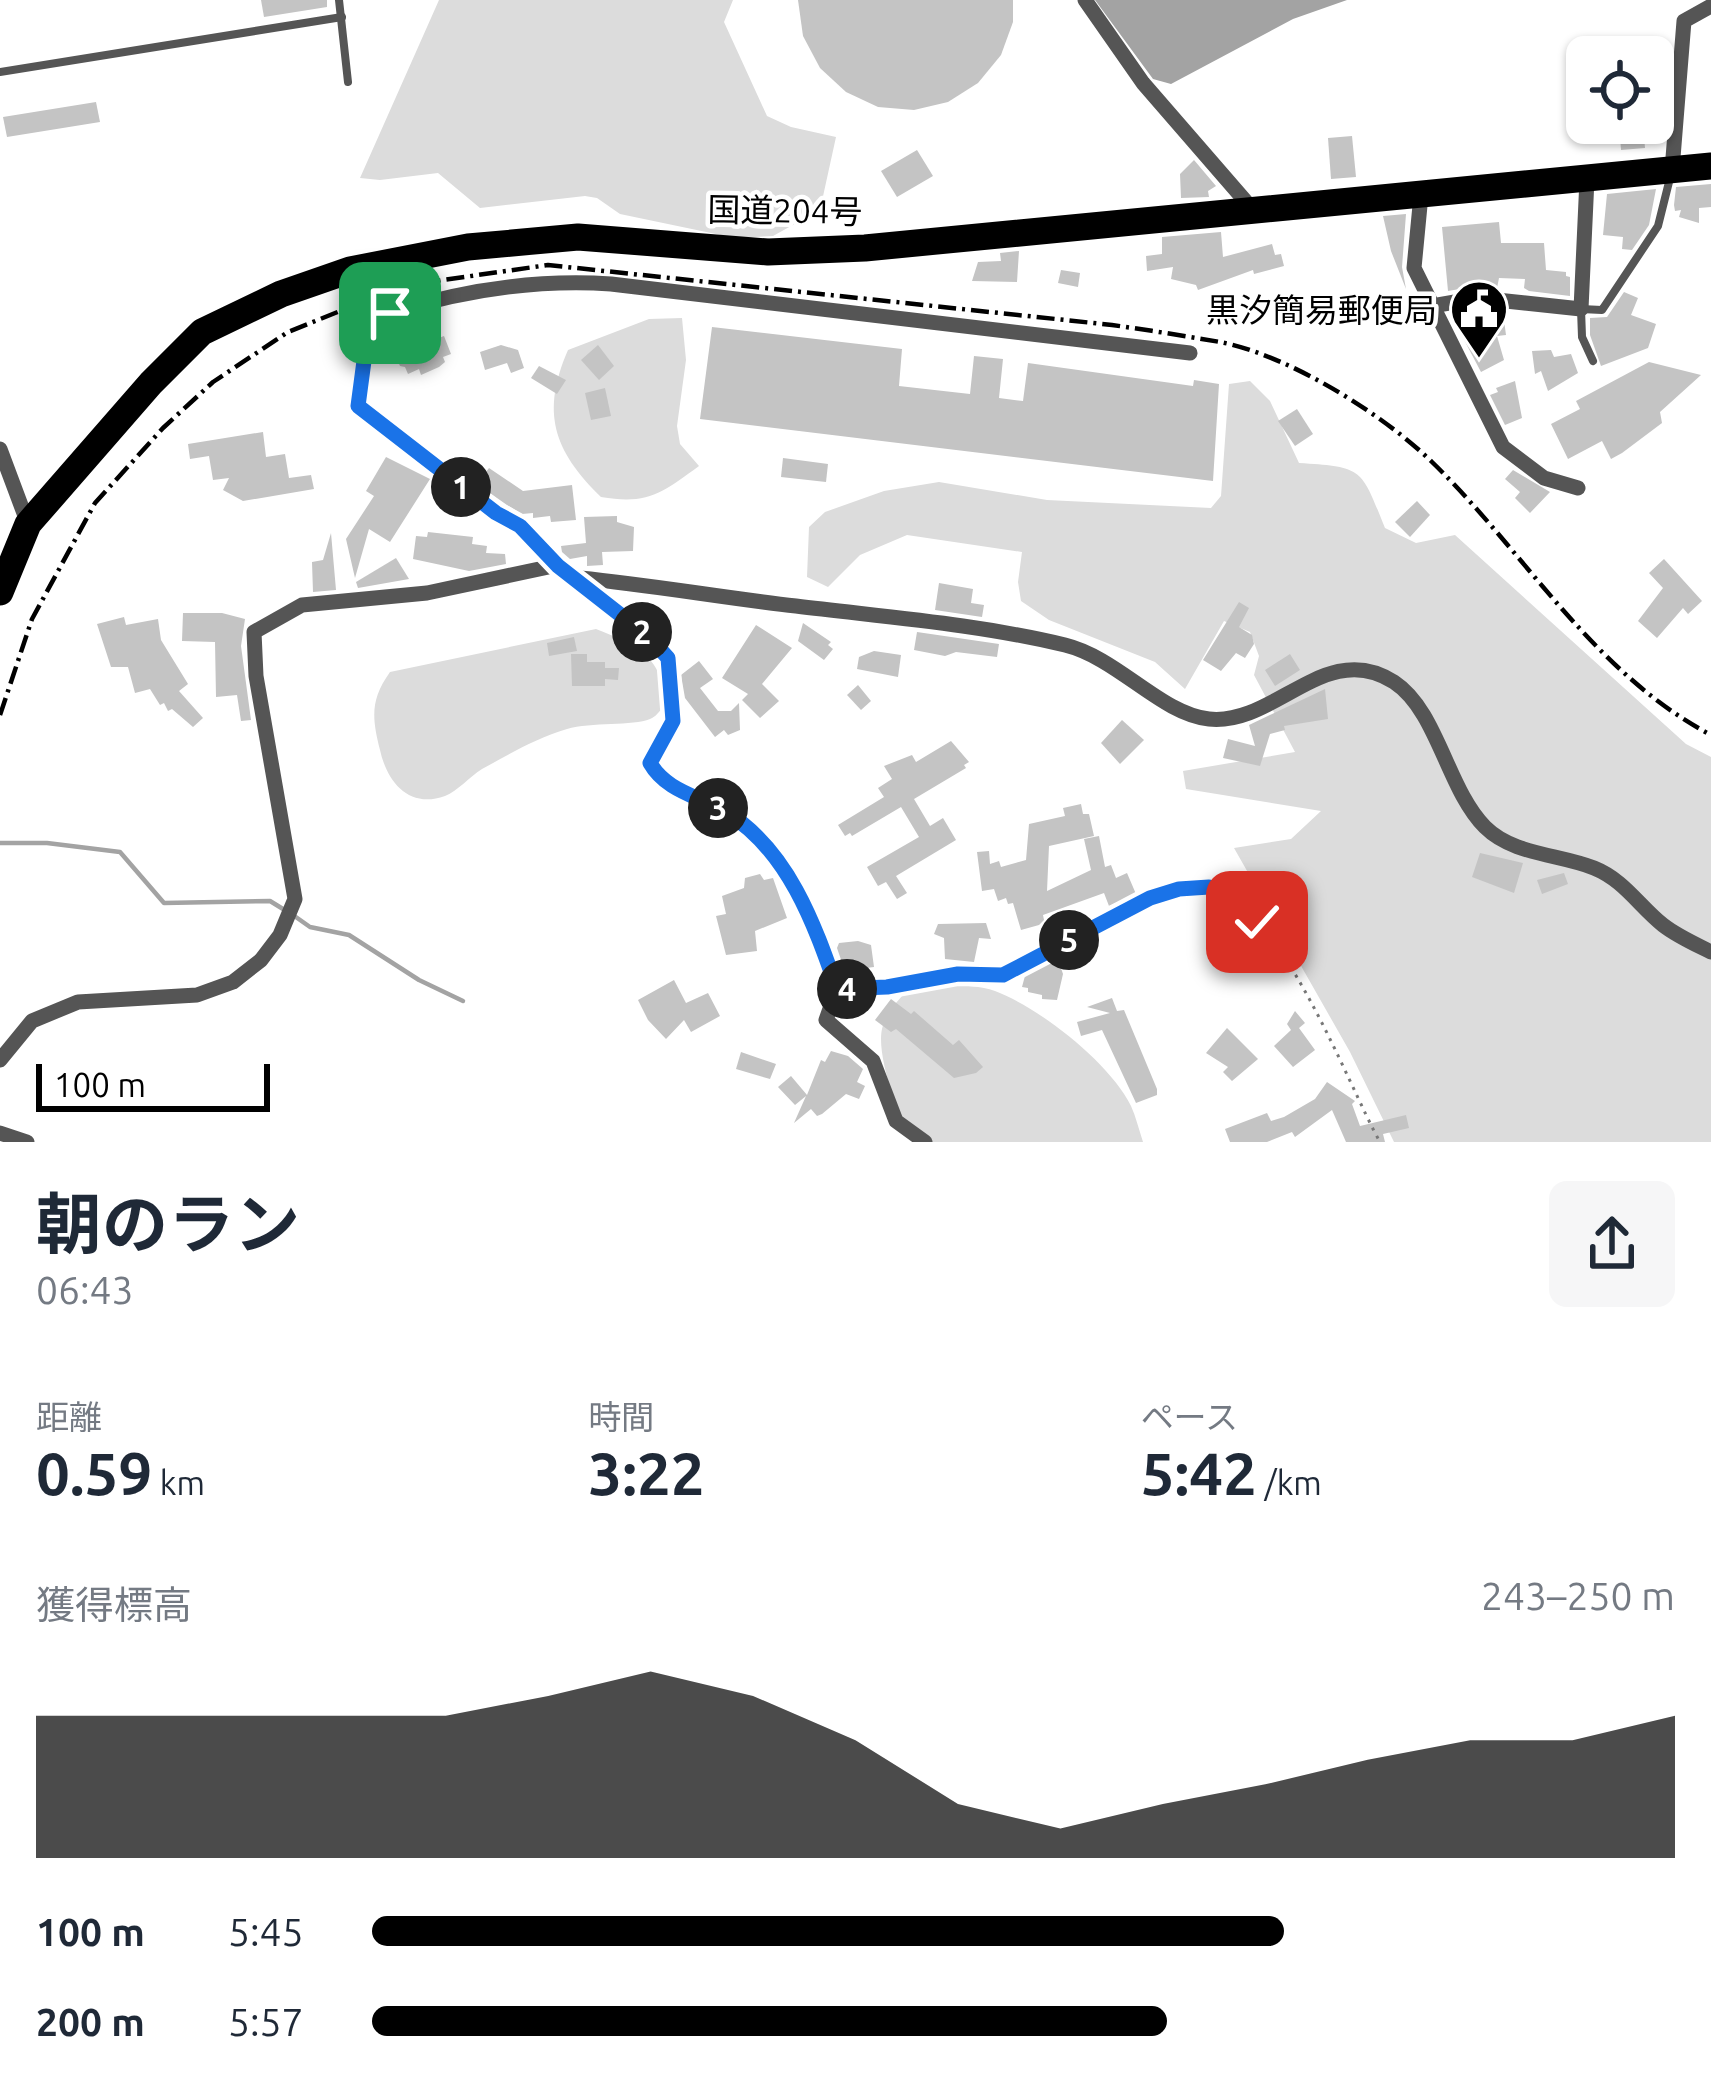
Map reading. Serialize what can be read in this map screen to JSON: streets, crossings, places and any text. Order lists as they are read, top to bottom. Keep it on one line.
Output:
{"streets":{"highway":["国道204号"]},"places":{"public building":["黒汐簡易郵便局"]},"scale_bar":"100 m","page":{"pins":["1","2","3","5","4"],"scale":"100 m","heading":["朝のラン","06:43"],"stats":[["距離","0.59 km"],["時間","3:22"],["ペース","5:42 /km"]],"chart":["獲得標高","243–250 m"],"list":[{"name":"100 m","note":"5:45"},{"name":"200 m","note":"5:57"}]}}
